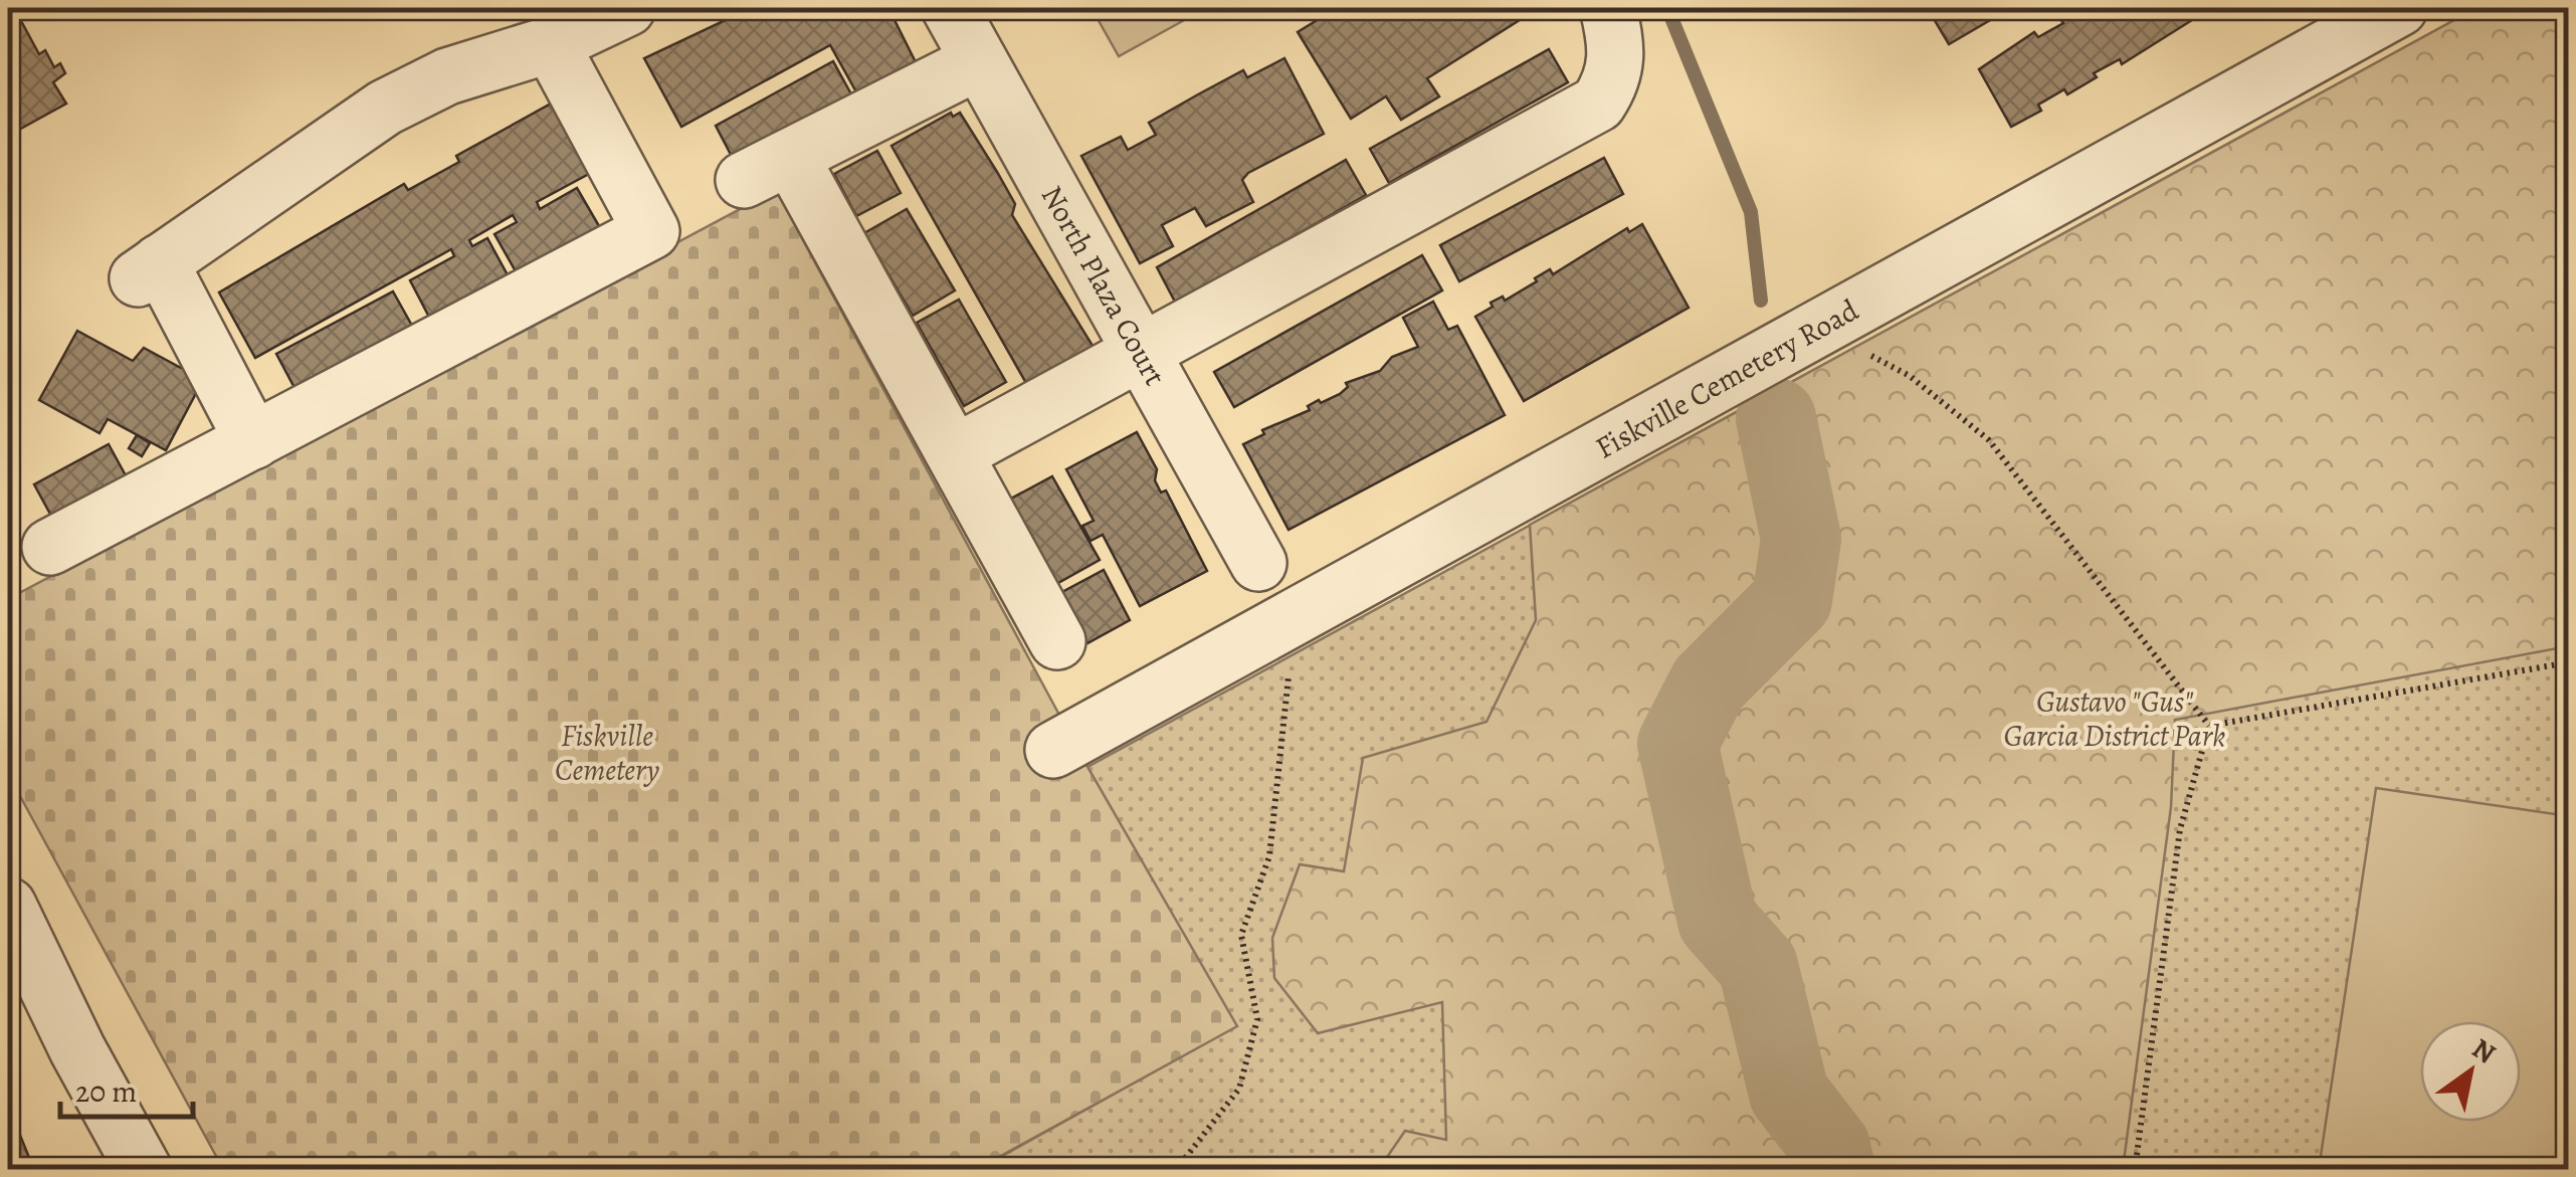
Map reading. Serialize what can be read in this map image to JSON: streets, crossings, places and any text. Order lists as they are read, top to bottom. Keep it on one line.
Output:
{"streets":{"street":["North Plaza Court","Fiskville Cemetery Road"]},"parks":["Gustavo \"Gus\" Garcia District Park","Fiskville Cemetery"],"scale_bar":"20 m","north":"top right"}
